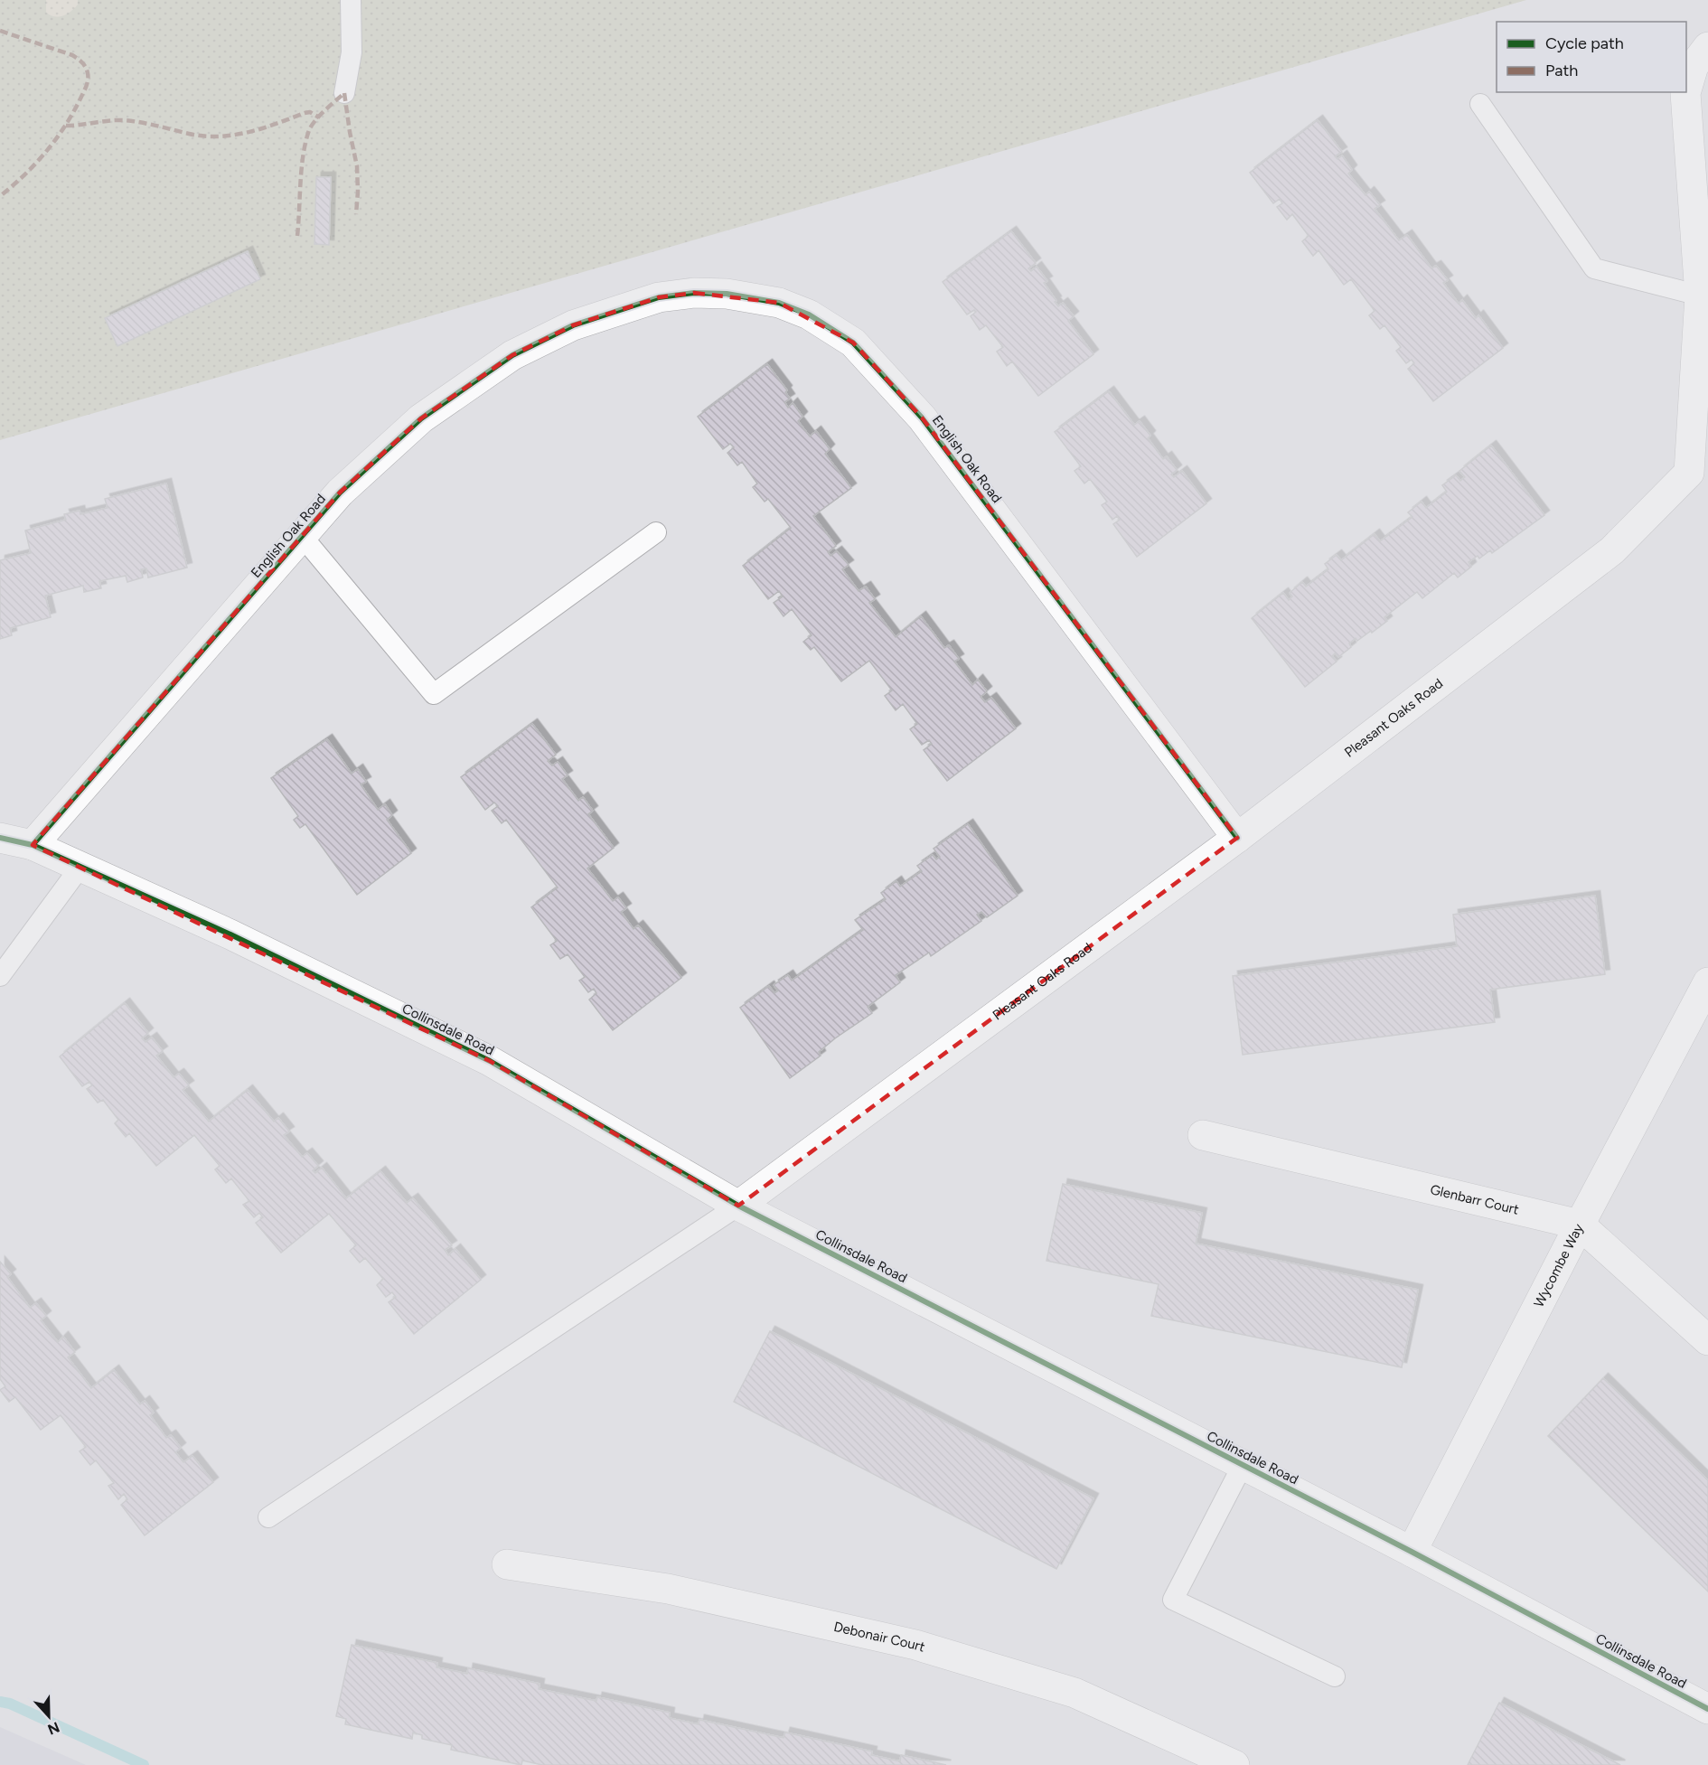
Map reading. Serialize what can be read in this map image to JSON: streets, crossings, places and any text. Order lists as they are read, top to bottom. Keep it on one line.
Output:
{"streets":{"street":["English Oak Road","Pleasant Oaks Road","Collinsdale Road","Glenbarr Court","Wycombe Way","Debonair Court"]},"crossings":[["English Oak Road","Pleasant Oaks Road"],["English Oak Road","Collinsdale Road"],["Pleasant Oaks Road","Collinsdale Road"],["Collinsdale Road","Wycombe Way"],["Glenbarr Court","Wycombe Way"]],"legend":["Cycle path","Path"],"north":"bottom"}
